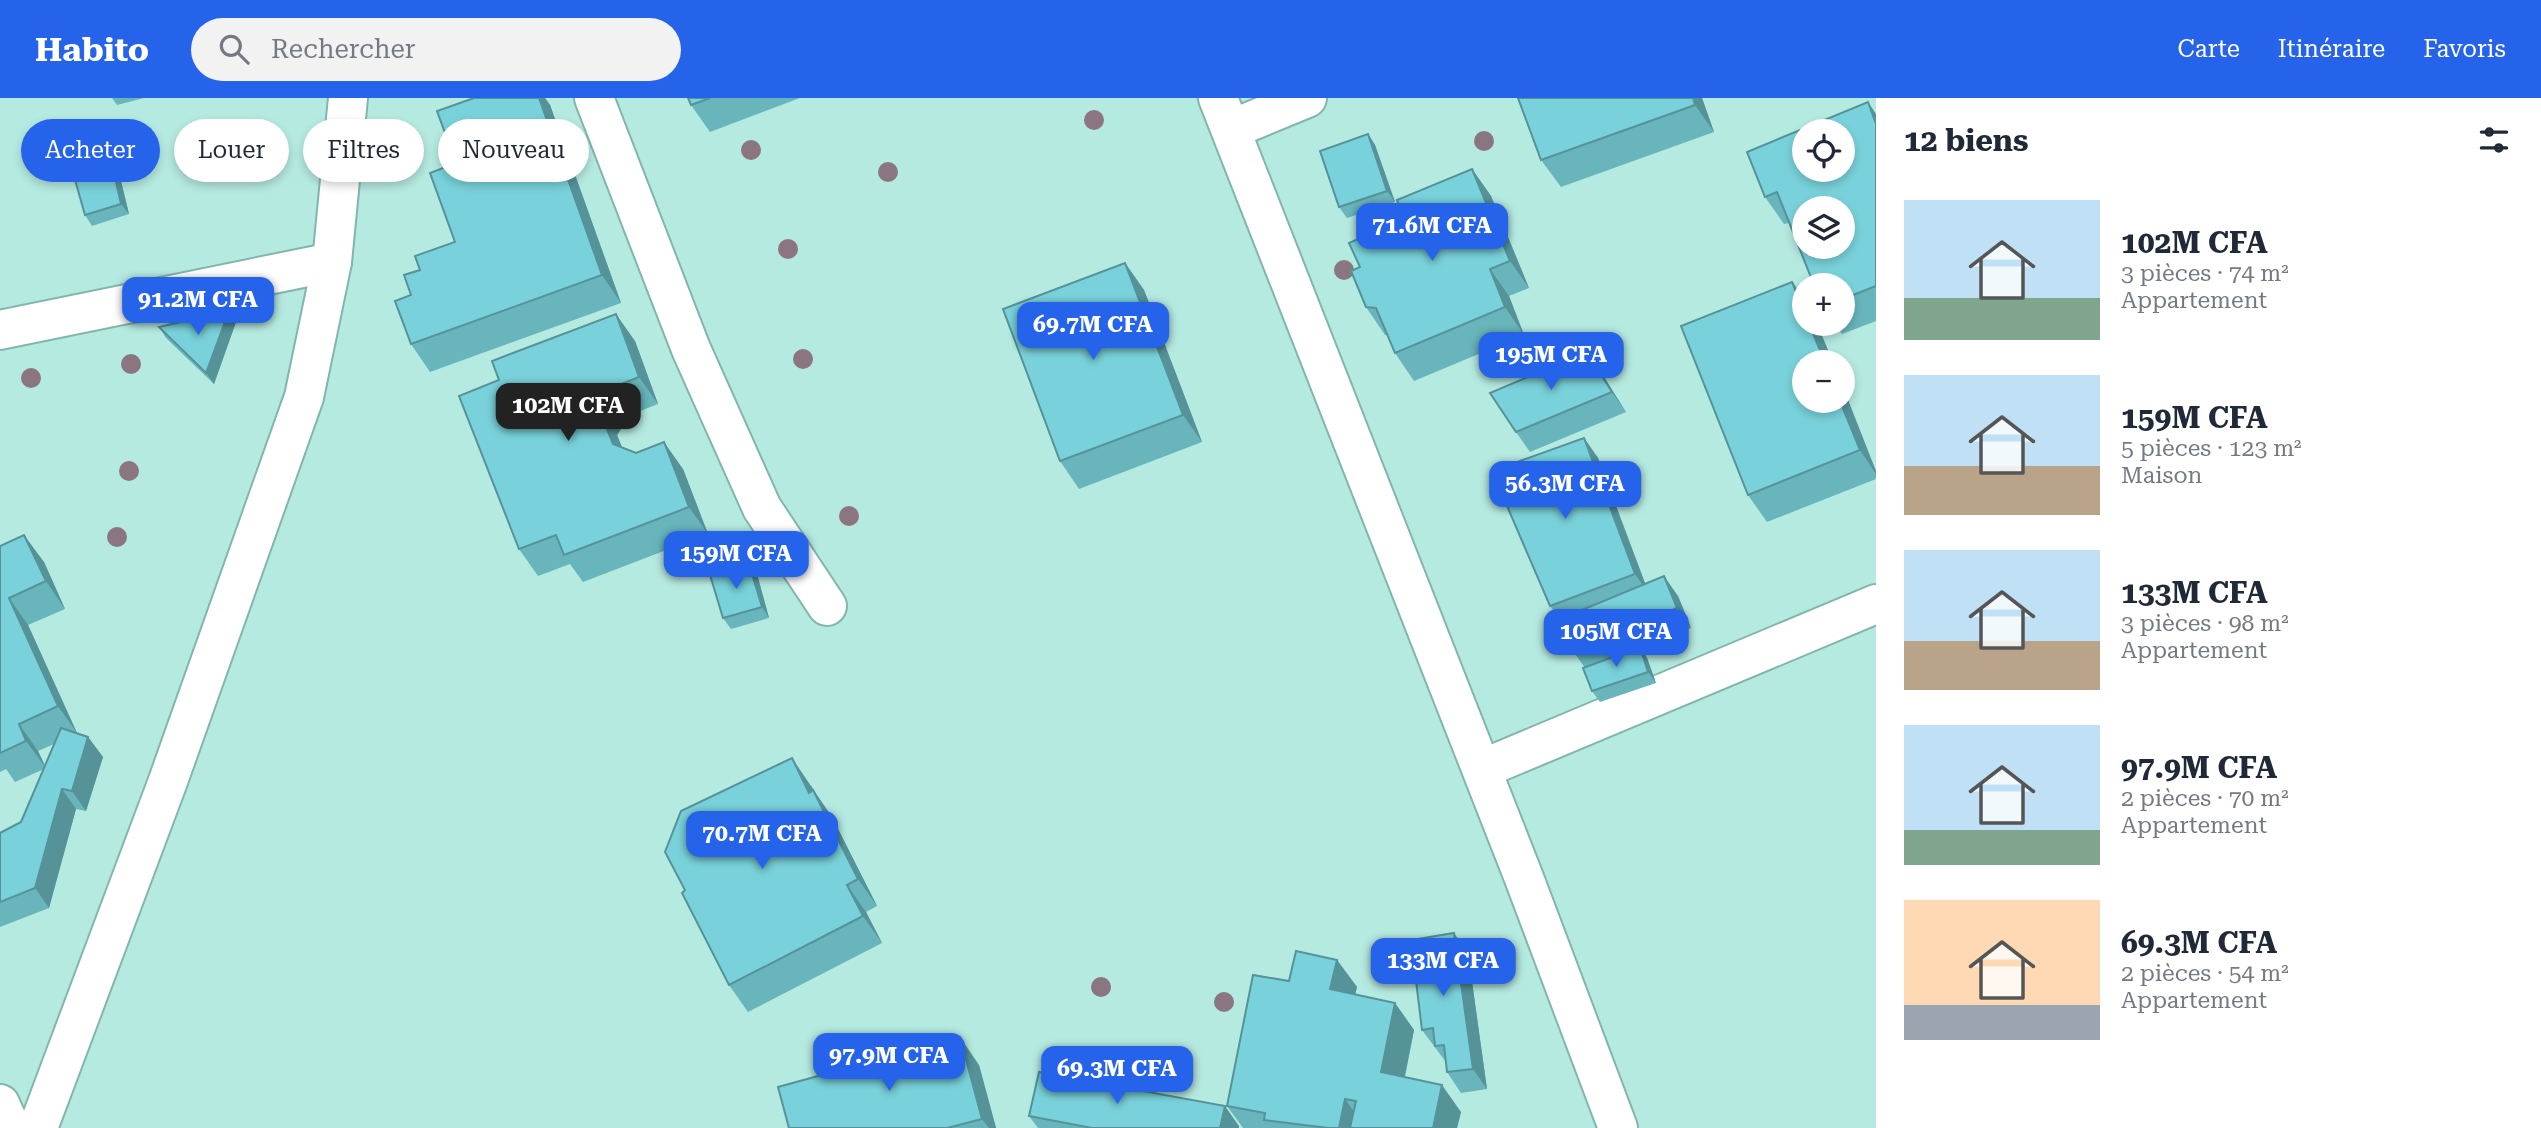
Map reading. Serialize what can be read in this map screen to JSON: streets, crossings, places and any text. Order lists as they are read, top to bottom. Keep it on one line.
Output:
{"page":{"header":"Habito","search":"Rechercher","nav":["Carte","Itinéraire","Favoris"],"heading":"12 biens","map_buttons":["+","−"],"chip":["Acheter","Louer","Filtres","Nouveau"],"list":[{"name":"102M CFA","note":"3 pièces · 74 m² · Appartement"},{"name":"159M CFA","note":"5 pièces · 123 m² · Maison"},{"name":"133M CFA","note":"3 pièces · 98 m² · Appartement"},{"name":"97.9M CFA","note":"2 pièces · 70 m² · Appartement"},{"name":"69.3M CFA","note":"2 pièces · 54 m² · Appartement"}],"price":["71.6M CFA","91.2M CFA","69.7M CFA","195M CFA","102M CFA","56.3M CFA","159M CFA","105M CFA","70.7M CFA","133M CFA","97.9M CFA","69.3M CFA"]}}
